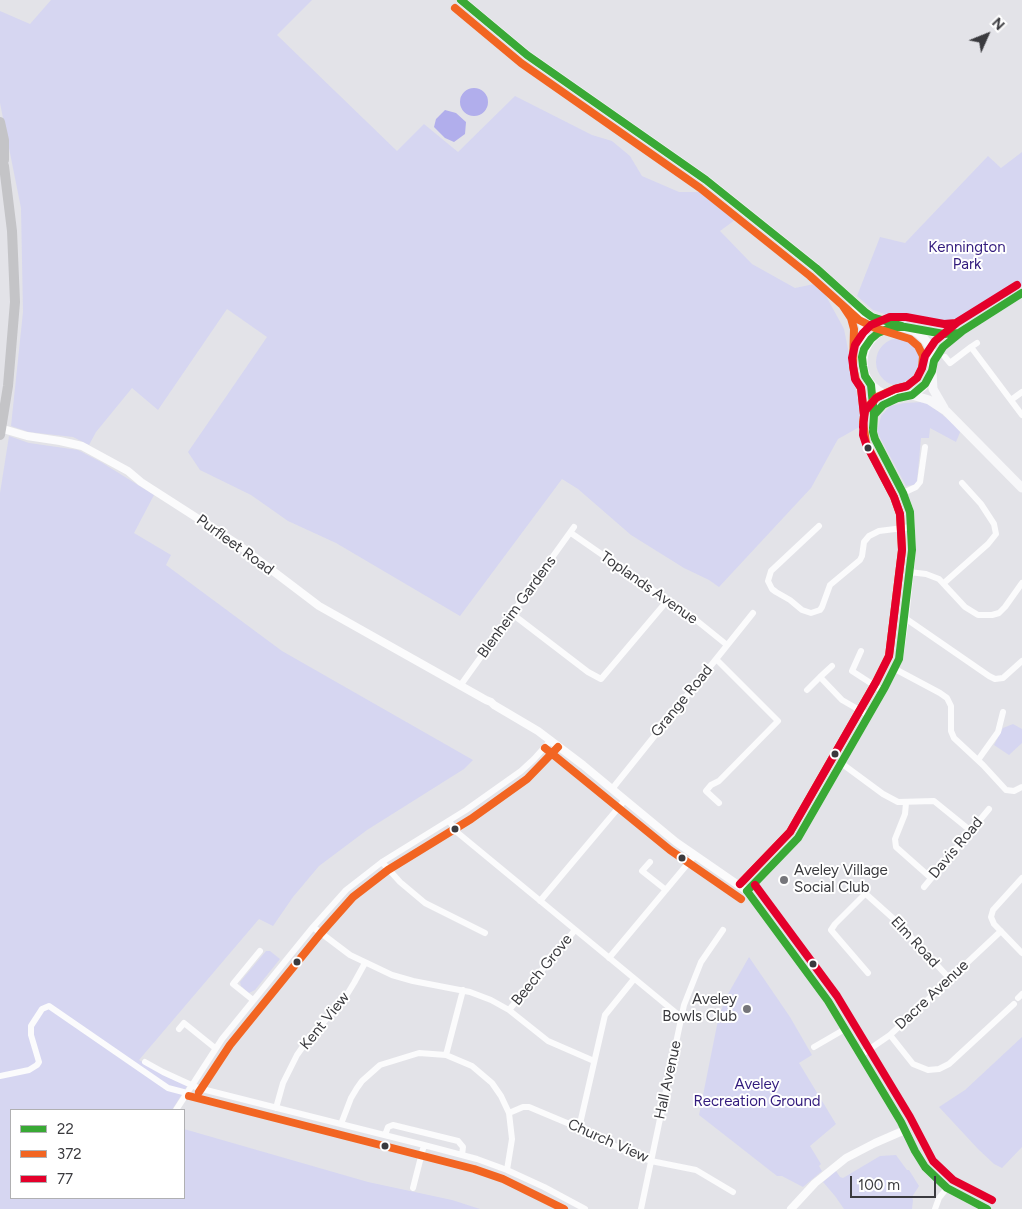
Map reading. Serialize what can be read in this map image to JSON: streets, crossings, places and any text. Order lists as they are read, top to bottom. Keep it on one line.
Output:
{"streets":{"street":["Purfleet Road","Toplands Avenue","Blenheim Gardens","Grange Road","Davis Road","Elm Road","Beech Grove","Dacre Avenue","Kent View","Hall Avenue","Church View"]},"crossings":[["Purfleet Road","Blenheim Gardens"],["Toplands Avenue","Blenheim Gardens"],["Toplands Avenue","Grange Road"],["Elm Road","Dacre Avenue"],["Hall Avenue","Church View"]],"parks":["Kennington Park","Aveley Recreation Ground"],"places":["Aveley Village Social Club","Aveley Bowls Club"],"lines":["transit line 22","transit line 372","transit line 77"],"legend":["22","372","77"],"scale_bar":"100 m","north":"top right"}
